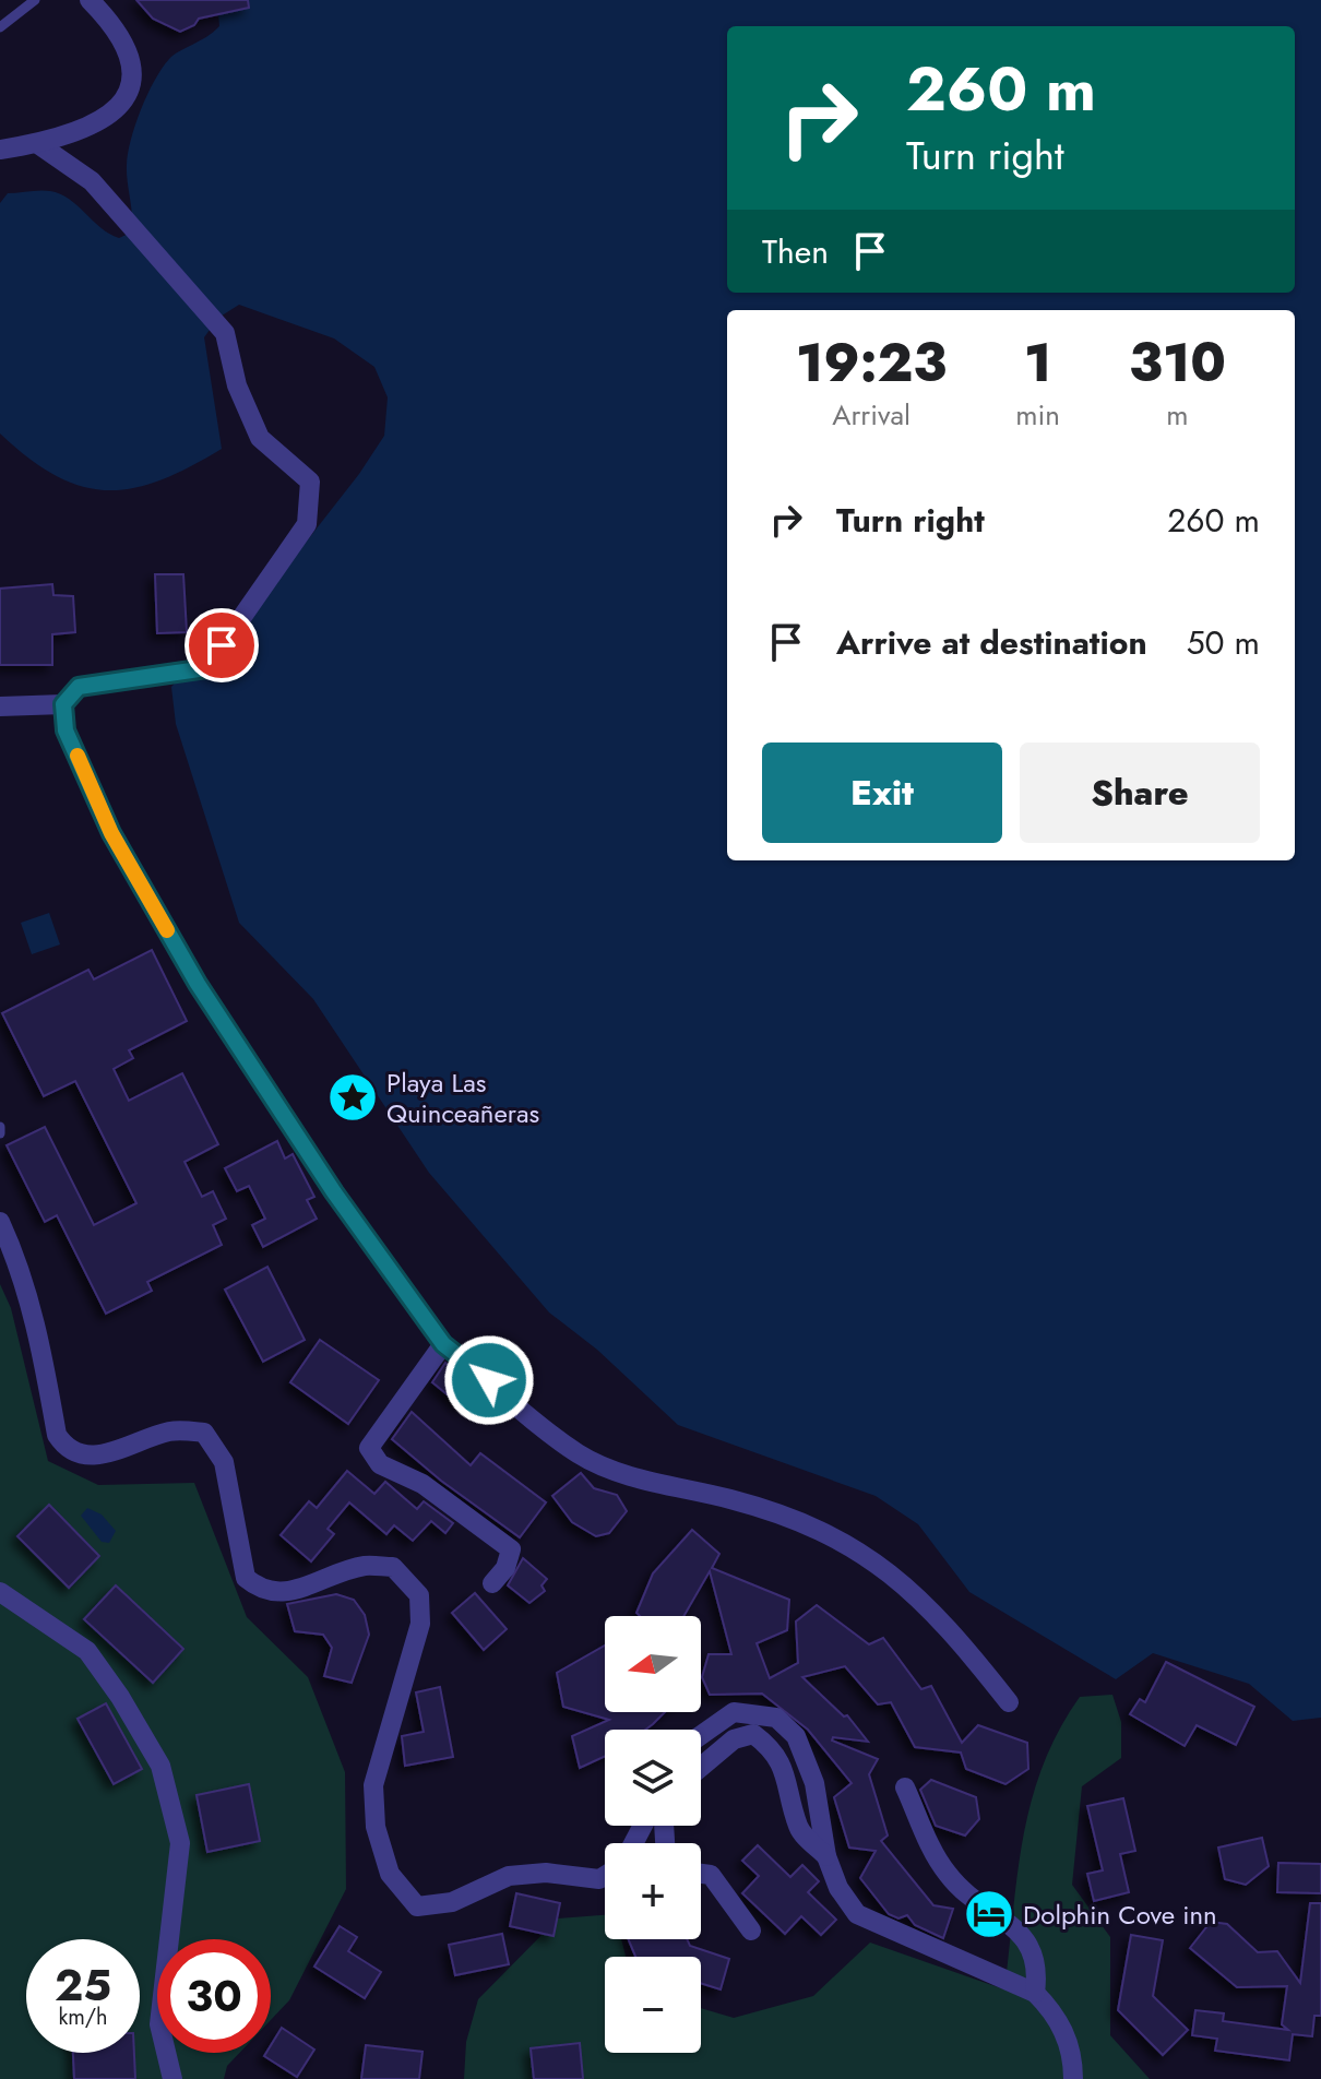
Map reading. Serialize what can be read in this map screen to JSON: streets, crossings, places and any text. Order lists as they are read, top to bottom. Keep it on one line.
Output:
{"places":{"place":["Playa Las Quinceañeras"],"hotel":["Dolphin Cove inn"]},"north":"left","page":{"turn":["260 m","Turn right"],"then":"Then","eta":["19:23","Arrival","1","min","310","m"],"list":[{"name":"Turn right","value":"260 m"},{"name":"Arrive at destination","value":"50 m"}],"buttons":["Exit","Share"],"map_buttons":["+","−"],"speed":"25 km/h","limit":"30"}}
